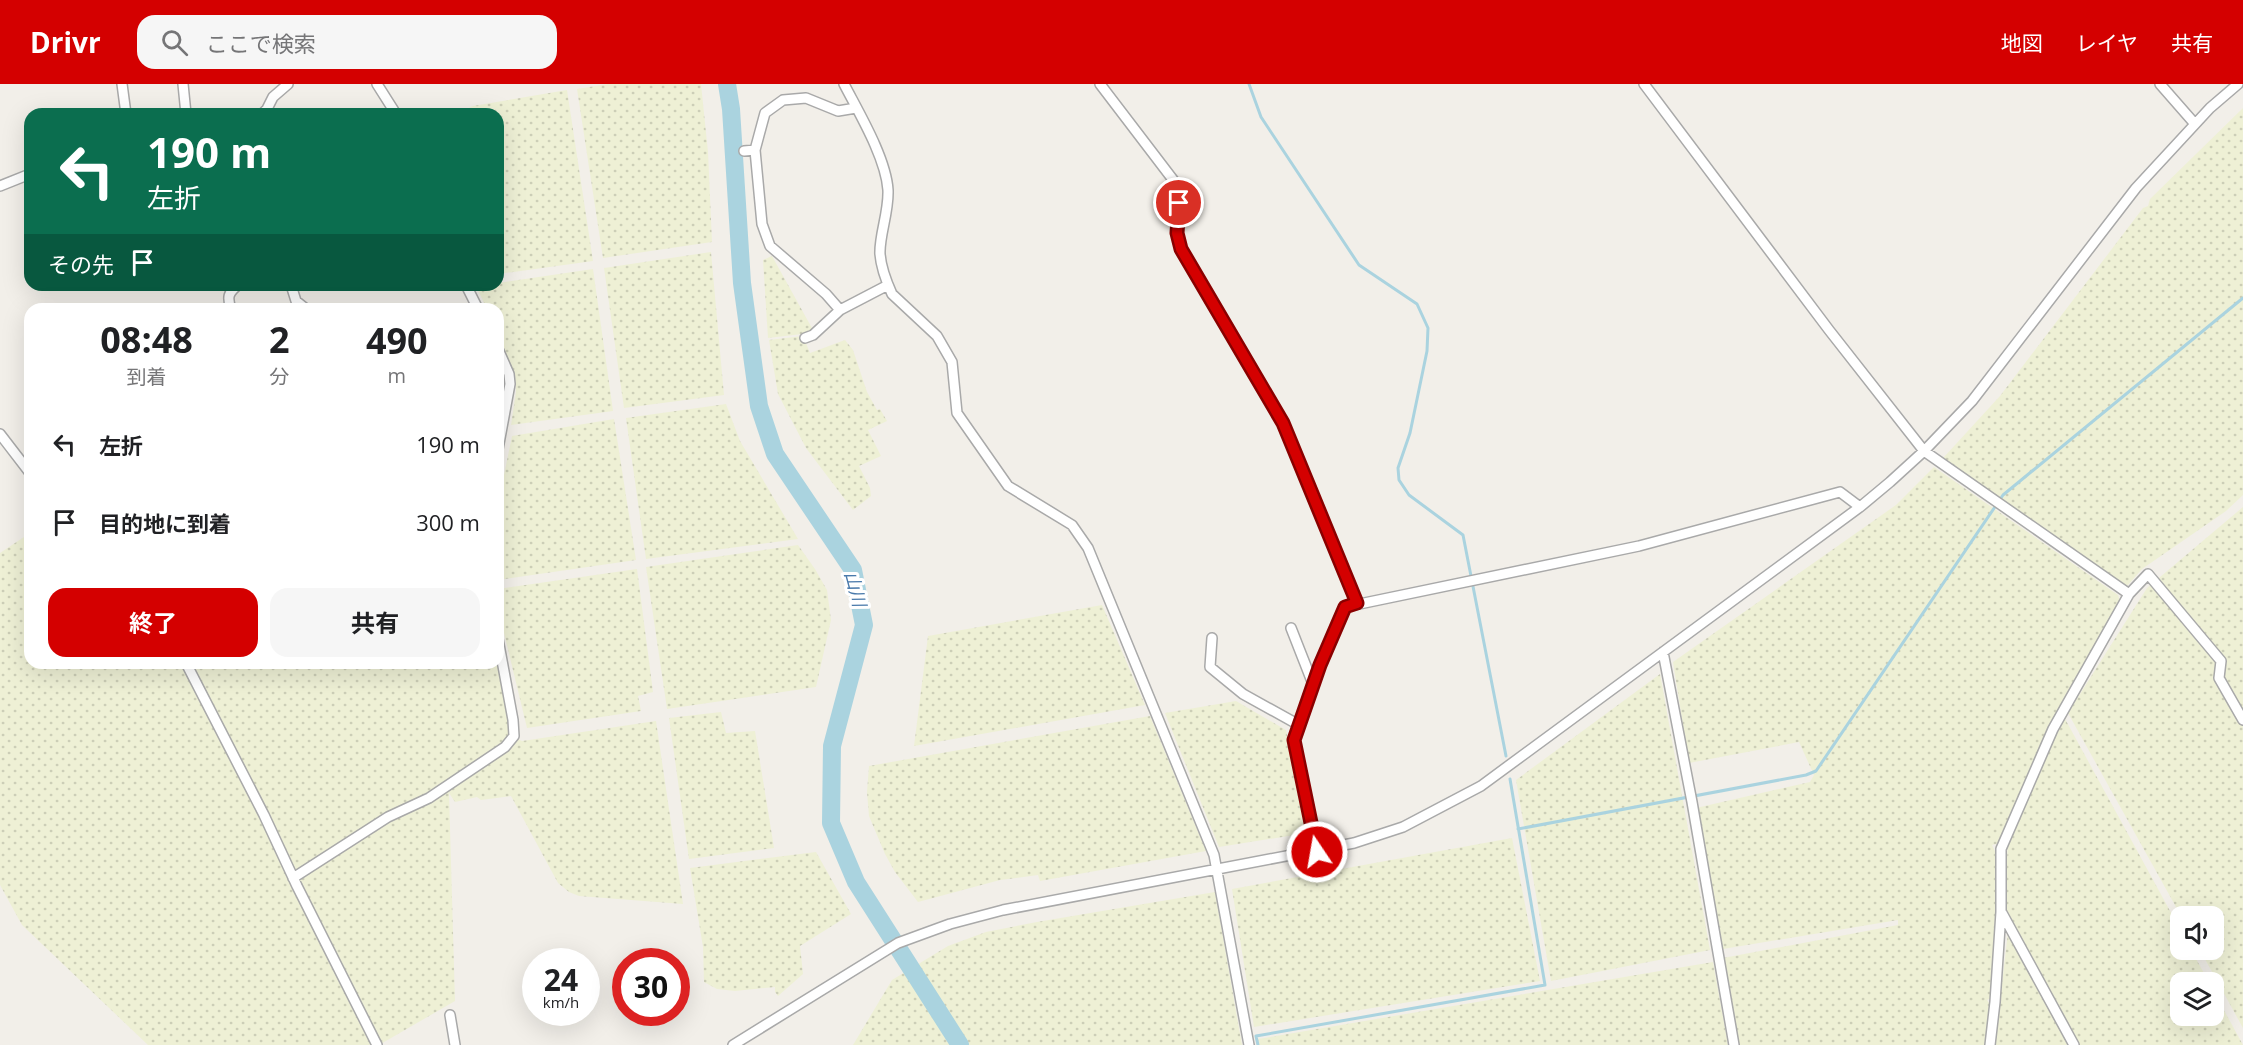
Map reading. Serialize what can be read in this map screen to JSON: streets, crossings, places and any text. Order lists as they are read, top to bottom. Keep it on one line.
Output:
{"water":["山川"],"page":{"header":"Drivr","search":"ここで検索","nav":["地図","レイヤ","共有"],"turn":["190 m","左折"],"then":"その先","eta":["08:48","到着","2","分","490","m"],"list":[{"name":"左折","value":"190 m"},{"name":"目的地に到着","value":"300 m"}],"buttons":["終了","共有"],"speed":"24 km/h","limit":"30"}}
